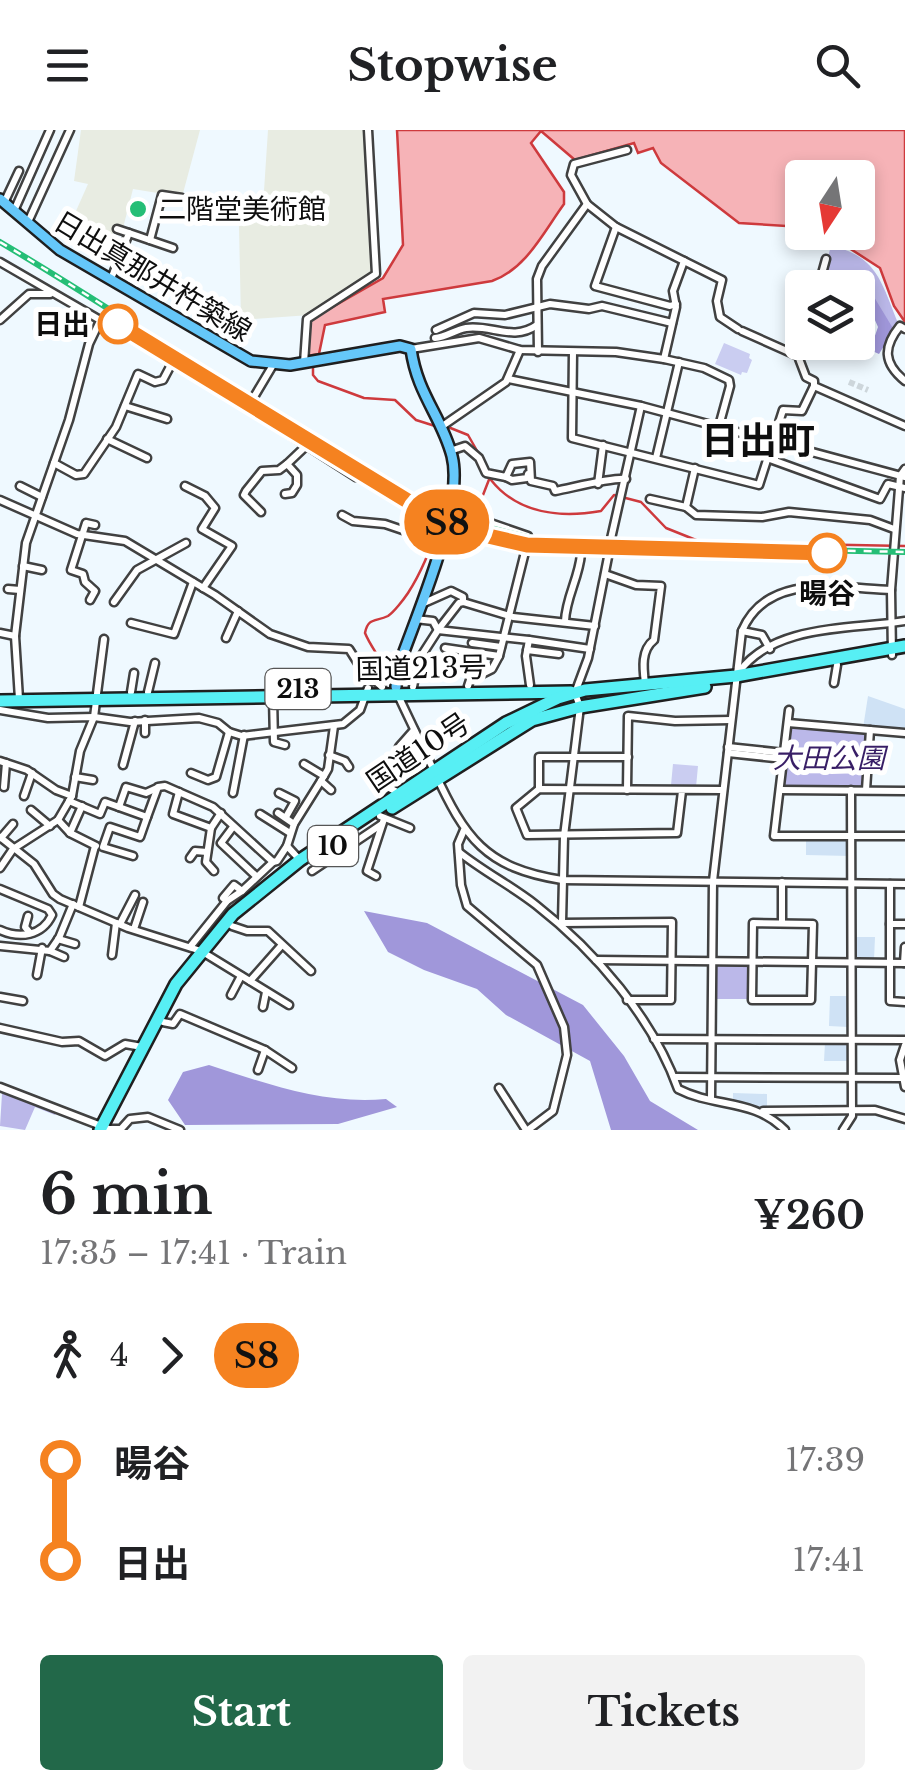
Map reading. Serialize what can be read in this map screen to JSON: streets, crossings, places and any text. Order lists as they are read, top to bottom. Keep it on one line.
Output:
{"streets":{"highway":["国道213号","213","国道10号","10"],"main road":["日出真那井杵築線"]},"crossings":[["国道213号","国道10号"]],"districts":["日出町"],"parks":["大田公園"],"places":["二階堂美術館","日出","暘谷"],"north":"bottom","page":{"header":"Stopwise","on_map":"S8","heading":["6 min","17:35 – 17:41 · Train","¥260"],"legs":["4","S8"],"list":[{"name":"暘谷","value":"17:39"},{"name":"日出","value":"17:41"}],"buttons":["Start","Tickets"]}}
